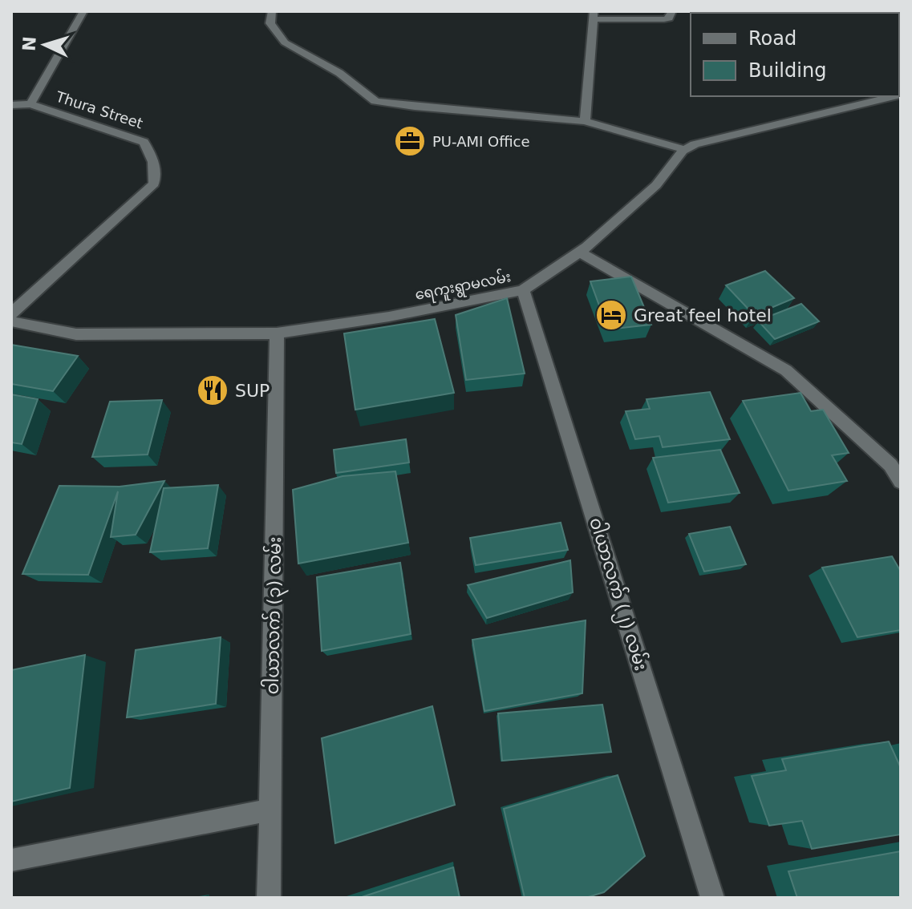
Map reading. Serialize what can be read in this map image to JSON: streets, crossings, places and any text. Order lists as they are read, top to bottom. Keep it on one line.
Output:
{"streets":{"street":["Thura Street","ရေကူးရွာမလမ်း","ဝါယာလက် (၂) လမ်း","ဝါယာလက် (၃) လမ်း"]},"crossings":[["ရေကူးရွာမလမ်း","ဝါယာလက် (၂) လမ်း"],["ရေကူးရွာမလမ်း","ဝါယာလက် (၃) လမ်း"]],"places":{"office":["PU-AMI Office"],"hotel":["Great feel hotel"],"restaurant":["SUP"]},"legend":["Road","Building"],"north":"left"}
